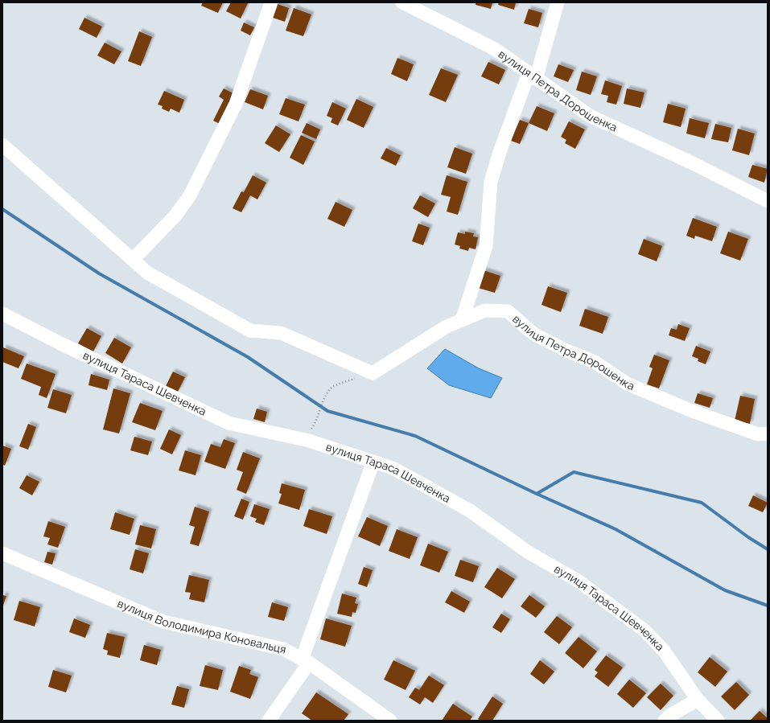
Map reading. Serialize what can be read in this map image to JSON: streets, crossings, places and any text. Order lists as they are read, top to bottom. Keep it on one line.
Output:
{"streets":{"street":["вулиця Петра Дорошенка","вулиця Тараса Шевченка","вулиця Володимира Коновальця"]}}
